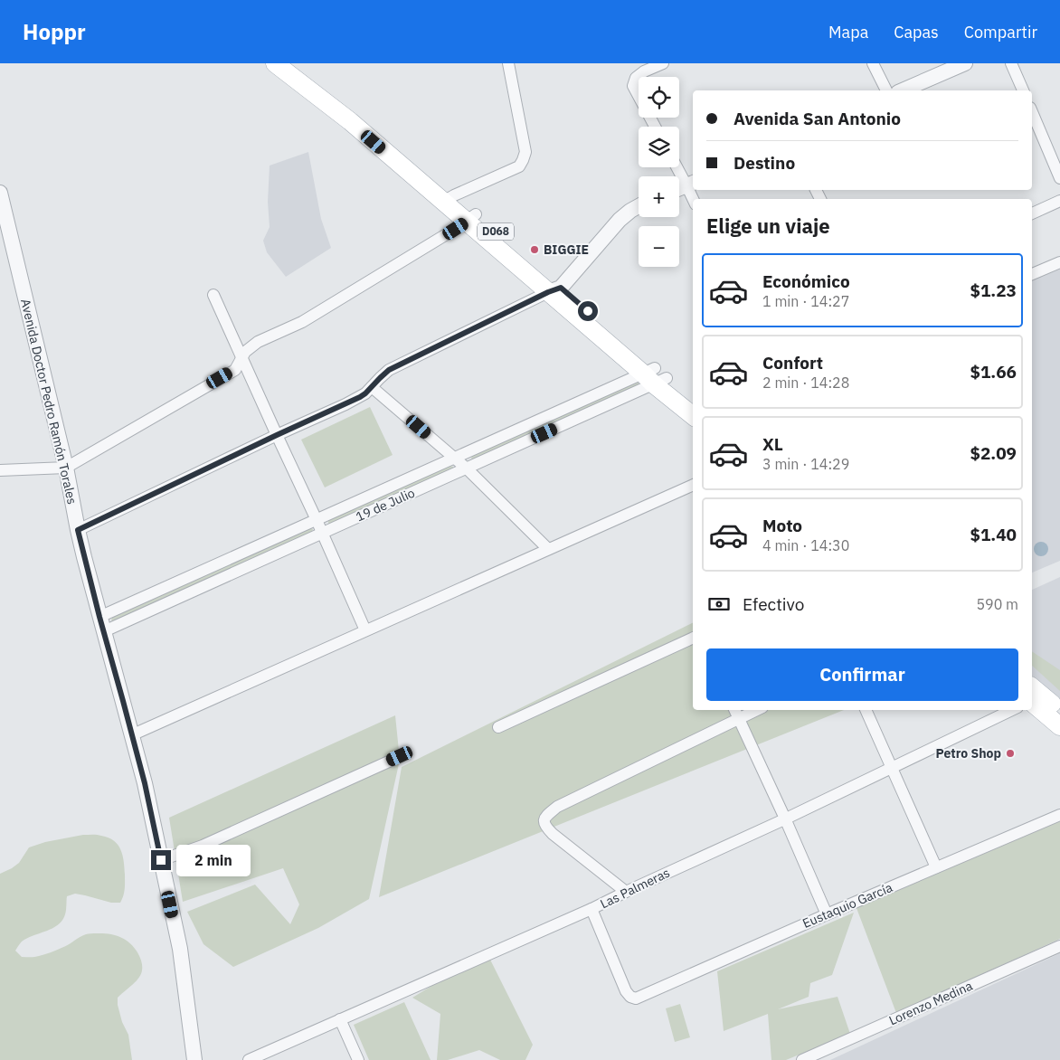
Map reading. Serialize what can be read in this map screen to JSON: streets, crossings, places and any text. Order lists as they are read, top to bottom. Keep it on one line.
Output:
{"streets":{"main road":["D068"],"street":["Avenida Doctor Pedro Ramón Torales","19 de Julio","Las Palmeras","Eustaquio García","Lorenzo Medina"]},"crossings":[["D068","19 de Julio"],["Avenida Doctor Pedro Ramón Torales","19 de Julio"],["Las Palmeras","Eustaquio García"]],"places":["BIGGIE","Petro Shop"],"page":{"header":"Hoppr","nav":["Mapa","Capas","Compartir"],"map_buttons":["+","−"],"banner":["Avenida San Antonio","Destino"],"heading":"Elige un viaje","list":[{"name":"Económico","note":"1 min · 14:27","value":"$1.23"},{"name":"Confort","note":"2 min · 14:28","value":"$1.66"},{"name":"XL","note":"3 min · 14:29","value":"$2.09"},{"name":"Moto","note":"4 min · 14:30","value":"$1.40"}],"pay":["Efectivo","590 m"],"buttons":"Confirmar","bubble":"2 min"}}
